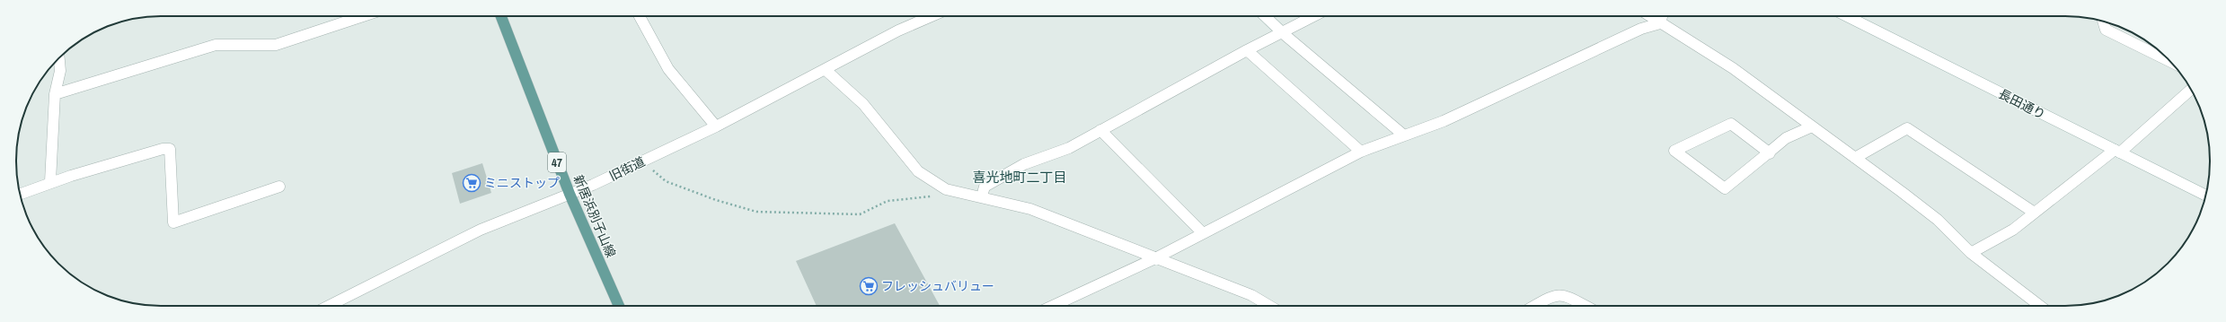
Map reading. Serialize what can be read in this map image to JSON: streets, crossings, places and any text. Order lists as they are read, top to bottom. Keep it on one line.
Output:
{"streets":{"main road":["47","新居浜別子山線"],"street":["長田通り","旧街道"]},"crossings":[["旧街道","新居浜別子山線"]],"districts":["喜光地町二丁目"],"places":{"supermarket":["ミニストップ","フレッシュバリュー"]}}
